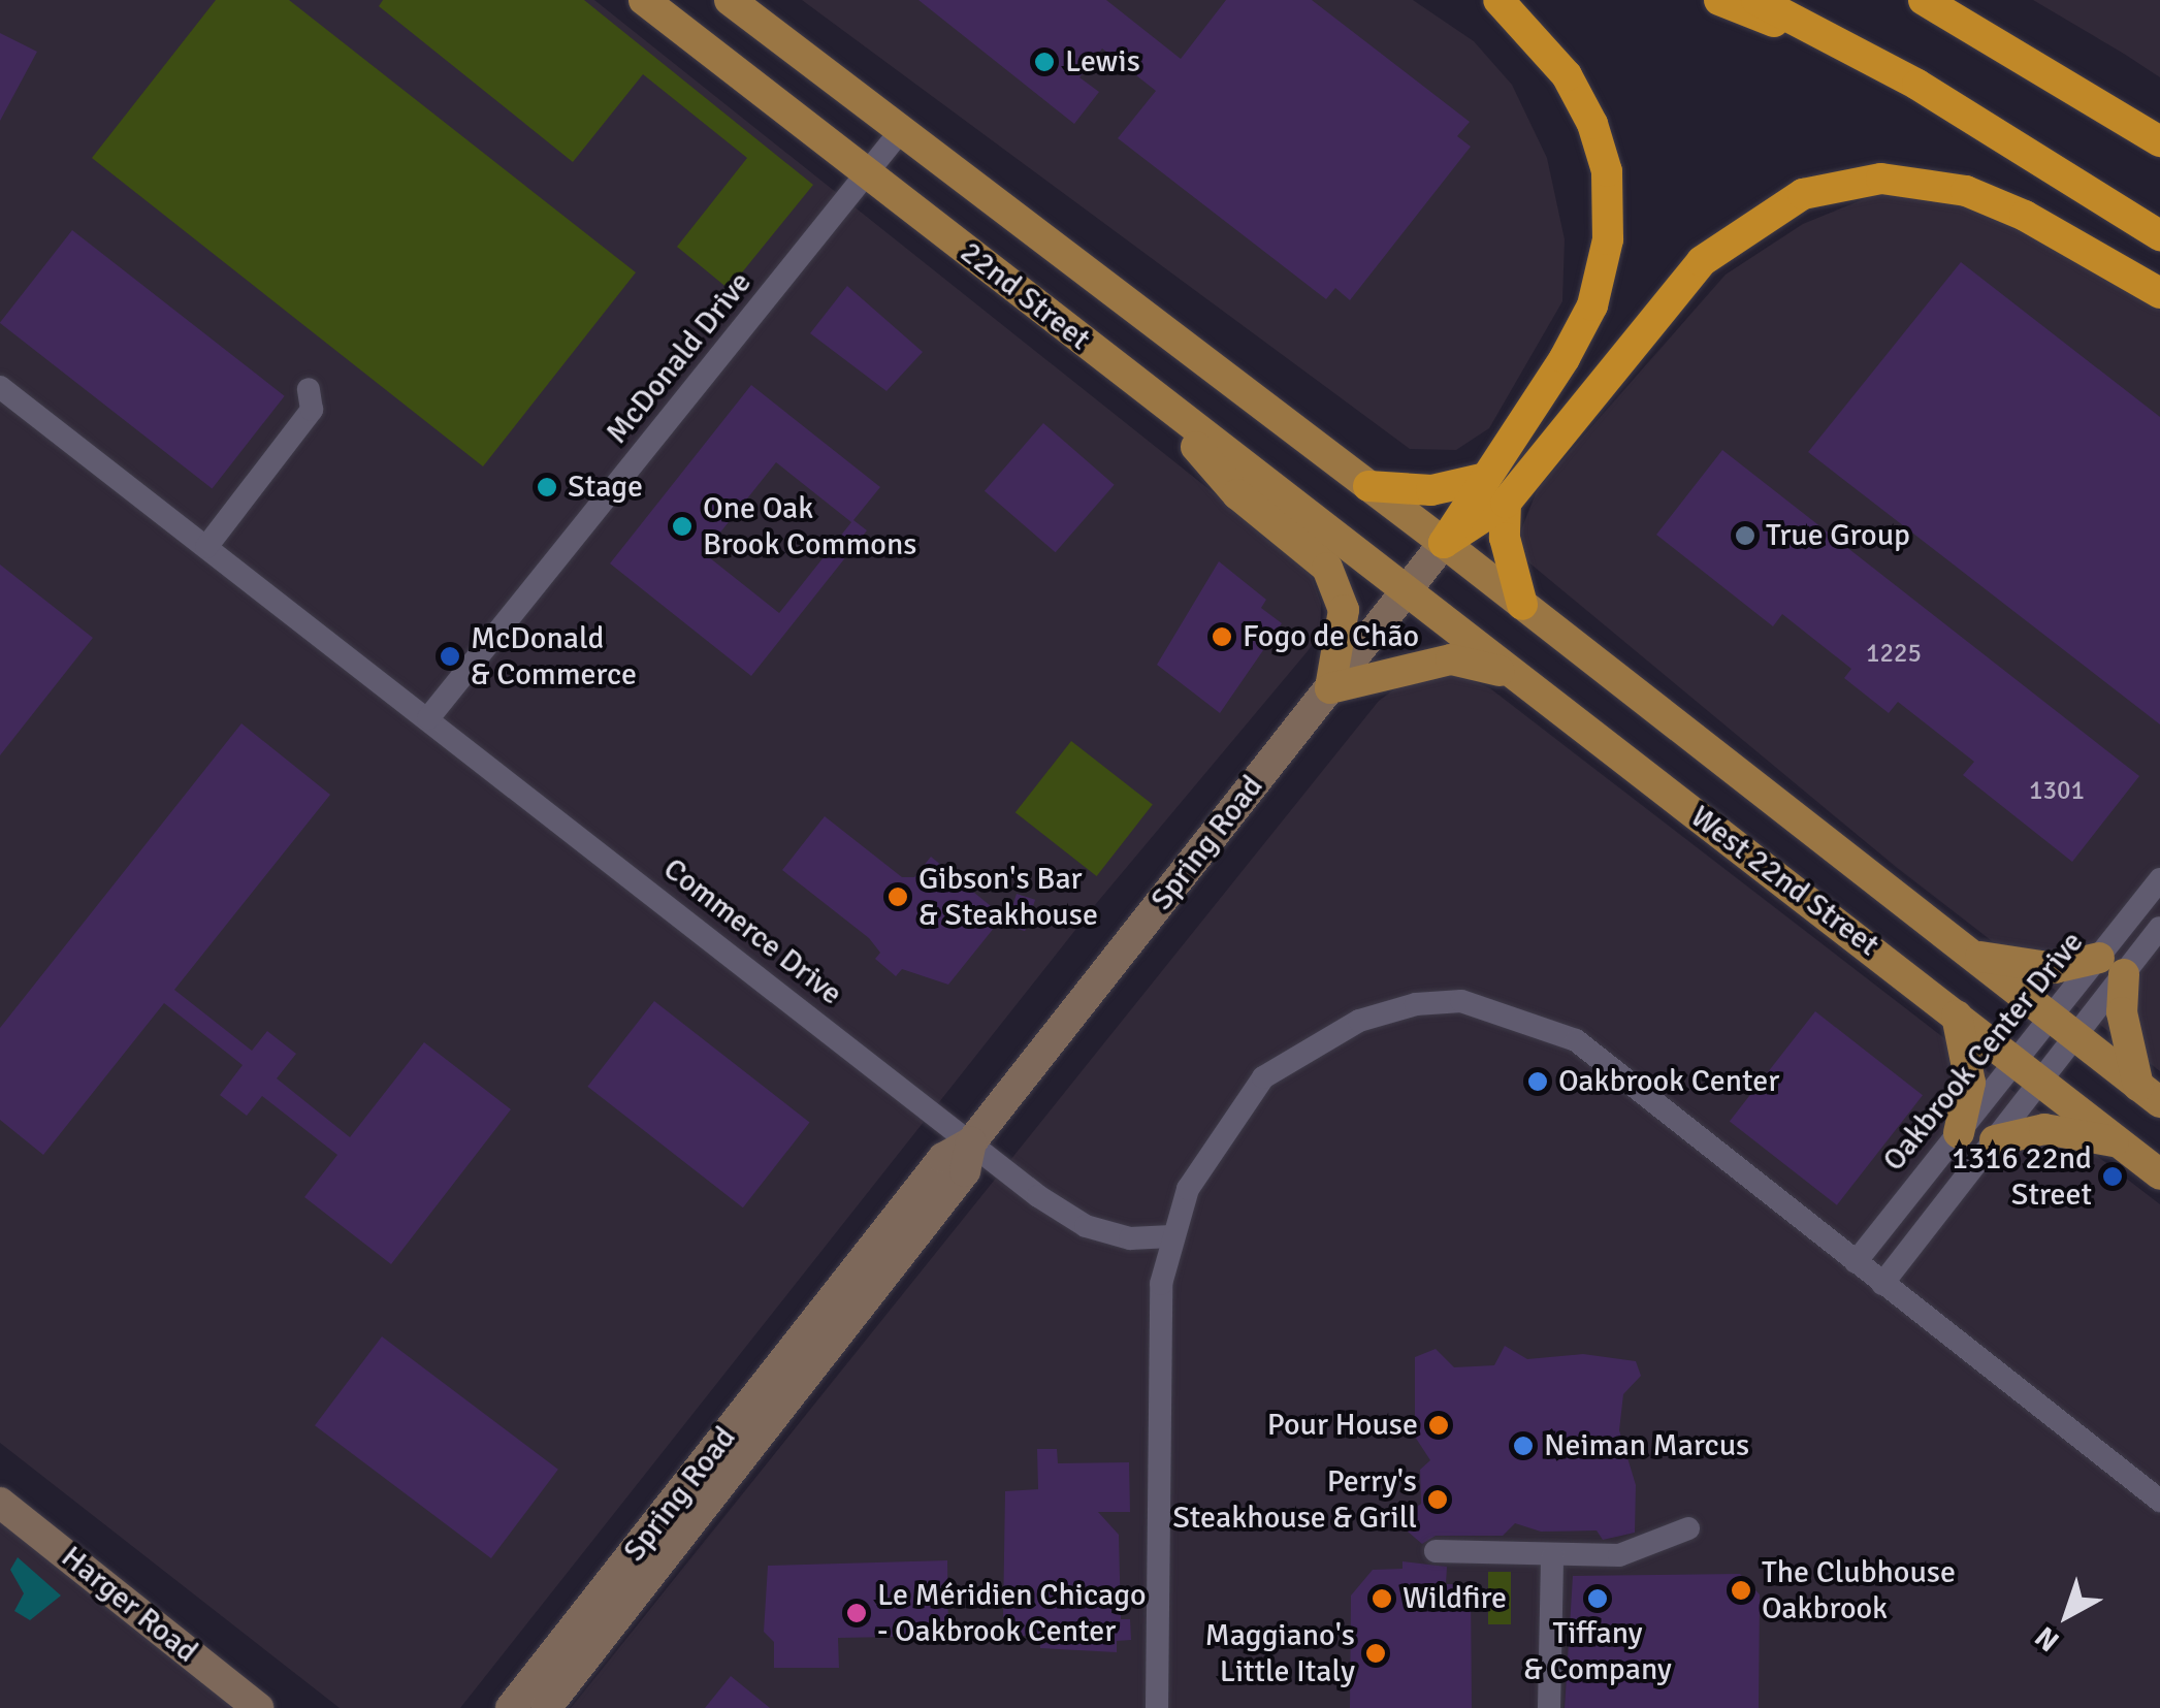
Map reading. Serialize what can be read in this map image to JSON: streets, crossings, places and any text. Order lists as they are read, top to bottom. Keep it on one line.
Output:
{"streets":{"main road":["22nd Street","West 22nd Street"],"street":["McDonald Drive","Spring Road","Commerce Drive","Oakbrook Center Drive","Harger Road"]},"crossings":[["22nd Street","McDonald Drive"],["22nd Street","Spring Road"],["22nd Street","West 22nd Street"],["McDonald Drive","Commerce Drive"],["Spring Road","West 22nd Street"],["Spring Road","Commerce Drive"],["West 22nd Street","Oakbrook Center Drive"]],"places":["Lewis","Stage","One Oak Brook Commons","True Group","Fogo de Chão","McDonald & Commerce","Gibson's Bar & Steakhouse","Oakbrook Center","1316 22nd Street","Pour House","Neiman Marcus","Perry's Steakhouse & Grill","The Clubhouse Oakbrook","Wildfire","Tiffany & Company","Le Méridien Chicago - Oakbrook Center","Maggiano's Little Italy"],"house_numbers":["1225","1301"],"north":"bottom left"}
